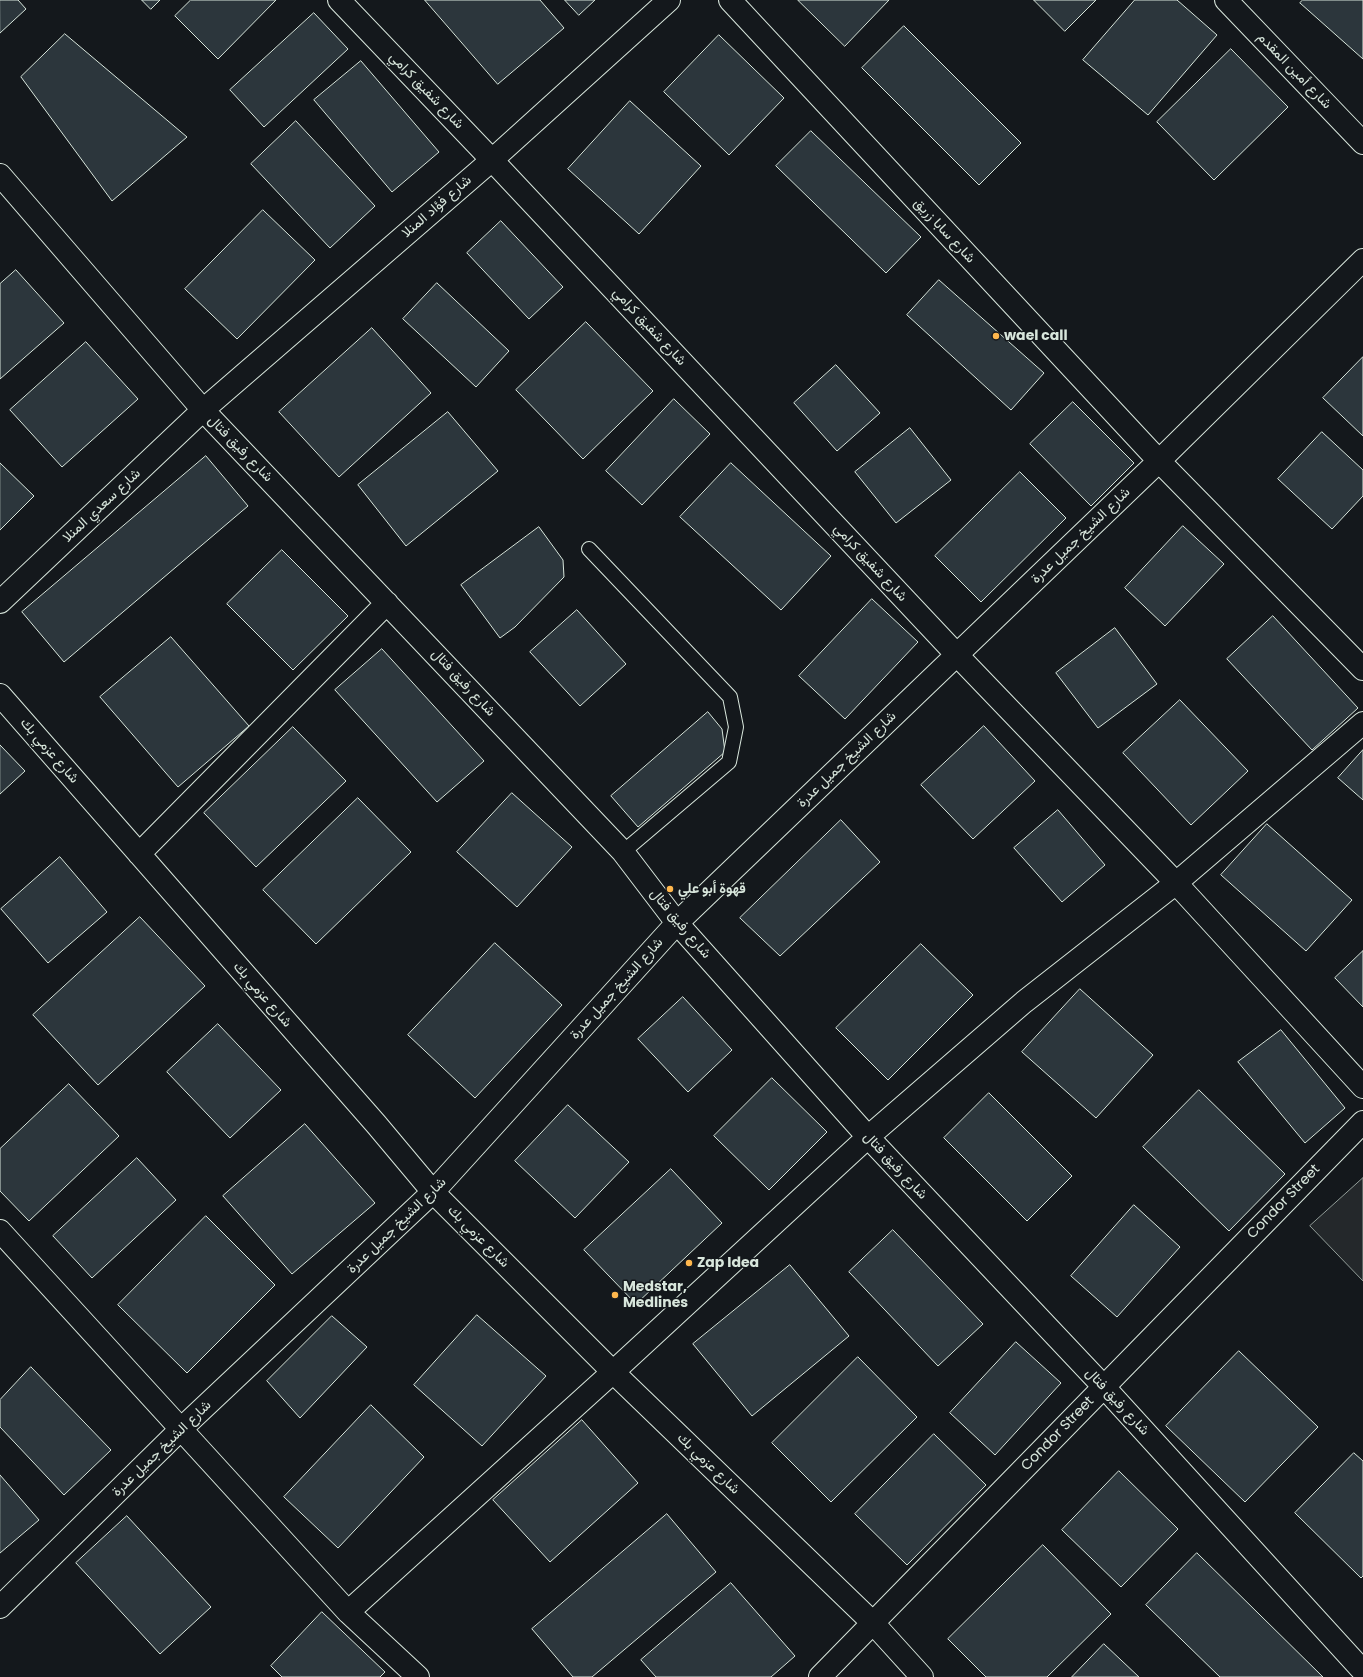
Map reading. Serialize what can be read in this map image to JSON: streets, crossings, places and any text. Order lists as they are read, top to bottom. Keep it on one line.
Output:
{"streets":{"street":["شارع أمين المقدم","شارع شفيق كرامي","شارع فؤاد المنلا","شارع سابا زريق","شارع رفيق فتال","شارع سعدي المنلا","شارع الشيخ جميل عدرة","شارع عزمي بك","Condor Street"]},"crossings":[["شارع شفيق كرامي","شارع فؤاد المنلا"],["شارع شفيق كرامي","شارع الشيخ جميل عدرة"],["شارع فؤاد المنلا","شارع رفيق فتال"],["شارع فؤاد المنلا","شارع سعدي المنلا"],["شارع سابا زريق","شارع الشيخ جميل عدرة"],["شارع رفيق فتال","شارع سعدي المنلا"],["شارع رفيق فتال","شارع الشيخ جميل عدرة"],["شارع رفيق فتال","Condor Street"],["شارع الشيخ جميل عدرة","شارع عزمي بك"],["شارع عزمي بك","Condor Street"]],"places":["wael call","قهوة أبو علي","Zap Idea","Medstar, Medlines"]}
